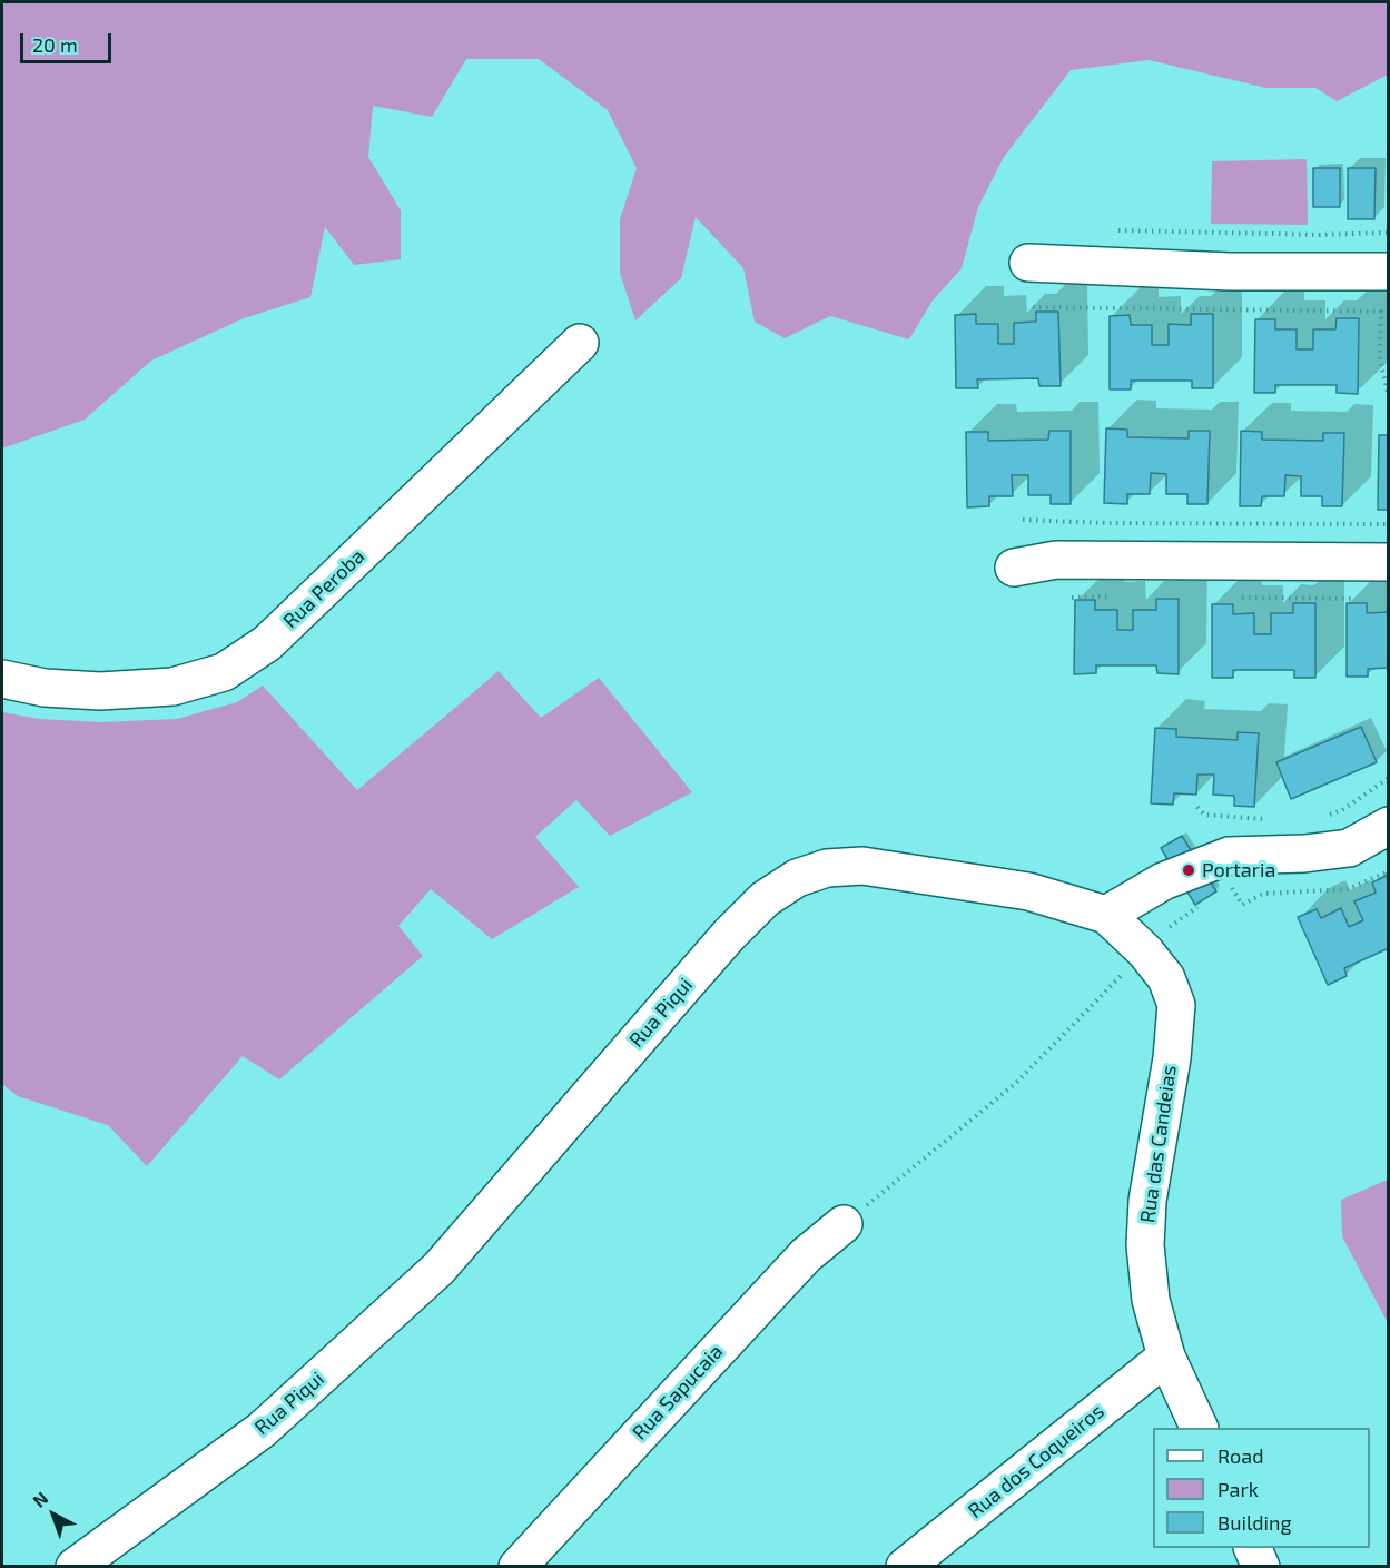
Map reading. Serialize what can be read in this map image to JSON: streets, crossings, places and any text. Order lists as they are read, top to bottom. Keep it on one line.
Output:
{"streets":{"street":["Rua Peroba","Rua Piqui","Rua das Candeias","Rua Sapucaia","Rua dos Coqueiros"]},"crossings":[["Rua Piqui","Rua das Candeias"],["Rua das Candeias","Rua dos Coqueiros"]],"places":["Portaria"],"legend":["Road","Park","Building"],"scale_bar":"20 m","north":"top left"}
